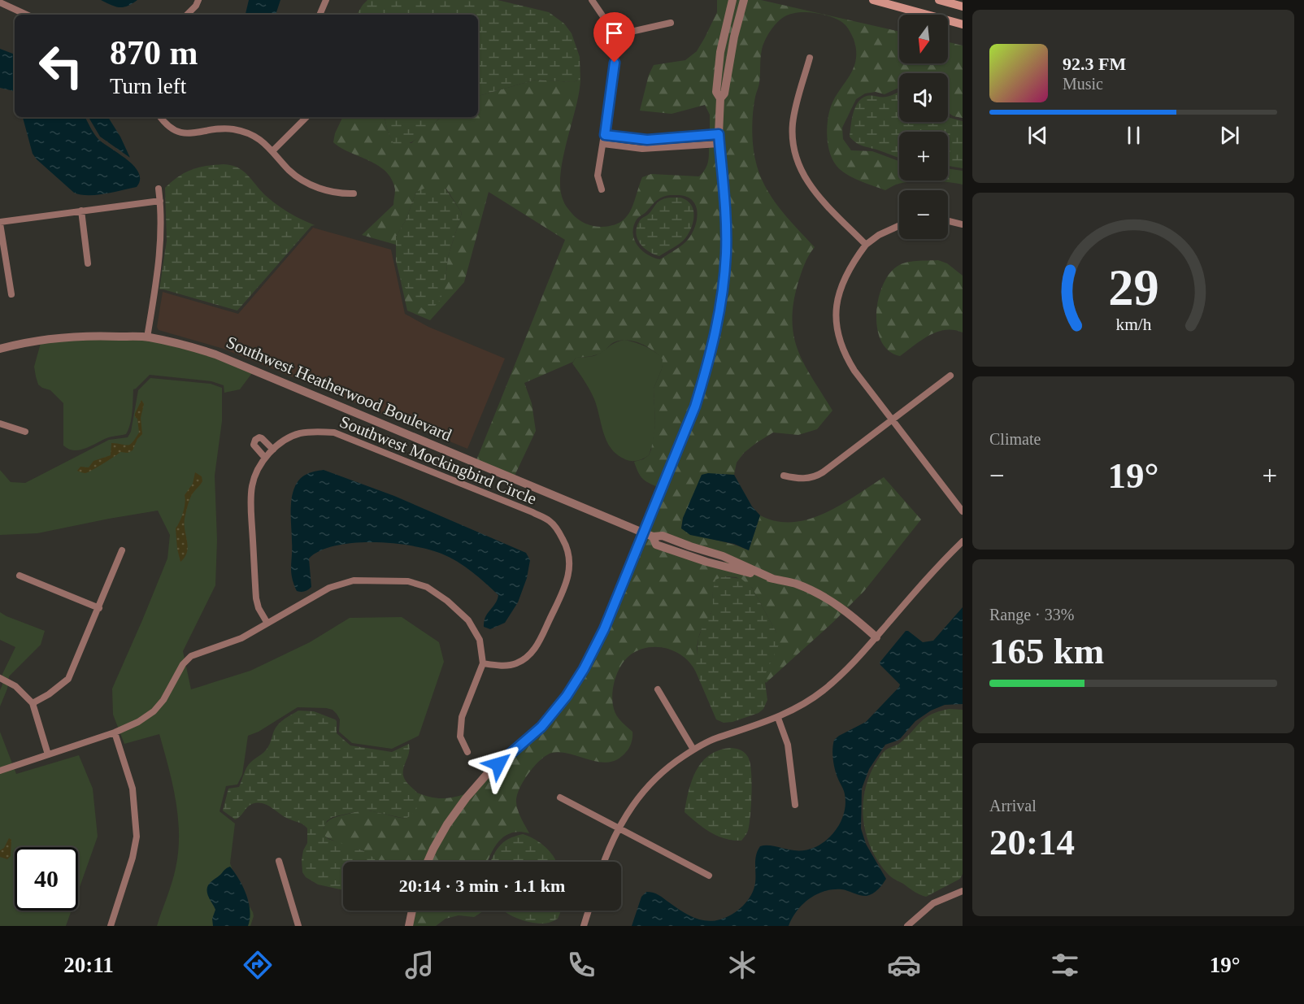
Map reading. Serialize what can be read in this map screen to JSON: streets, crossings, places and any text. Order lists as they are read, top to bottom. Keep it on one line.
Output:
{"streets":{"street":["Southwest Heatherwood Boulevard","Southwest Mockingbird Circle"]},"north":"bottom","page":{"map_buttons":["+","−"],"turn":["870 m","Turn left"],"song":["92.3 FM","Music"],"tile":["Climate",["Range · 33%","165 km"],["Arrival","20:14"]],"heat":["−","19°","+"],"limit":"40","trip":"20:14 · 3 min · 1.1 km","tabs":["20:11","19°"],"gauge":["29","km/h"]}}
